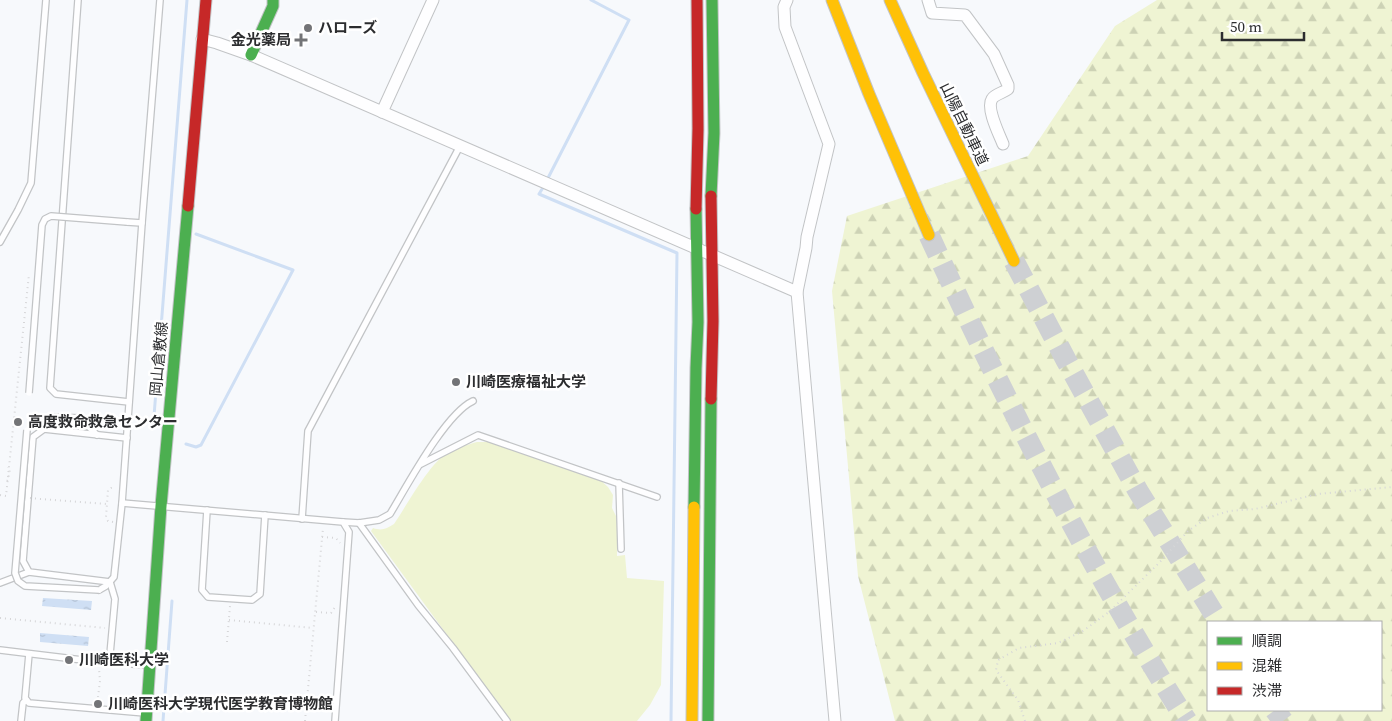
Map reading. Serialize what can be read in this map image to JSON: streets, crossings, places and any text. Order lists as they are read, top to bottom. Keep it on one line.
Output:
{"streets":{"main road":["山陽自動車道","岡山倉敷線"]},"places":{"other":["ハローズ","川崎医療福祉大学","高度救命救急センター","川崎医科大学","川崎医科大学現代医学教育博物館"],"health":["金光薬局"]},"legend":["順調","混雑","渋滞"],"scale_bar":"50 m"}
